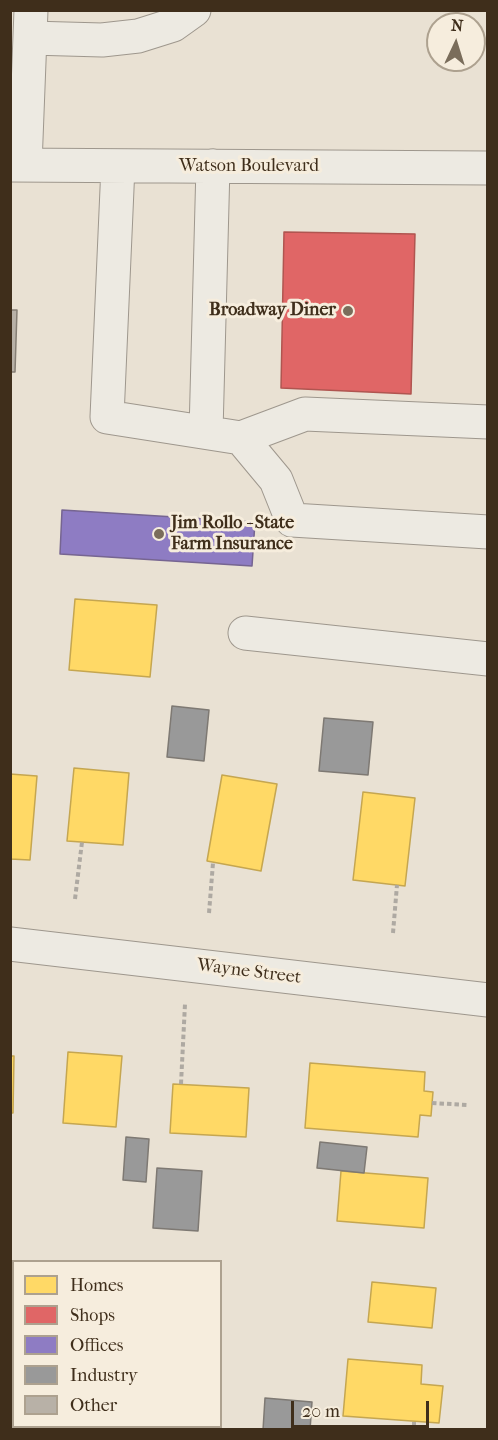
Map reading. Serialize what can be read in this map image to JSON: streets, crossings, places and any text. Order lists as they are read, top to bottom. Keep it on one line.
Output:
{"streets":{"street":["Watson Boulevard","Wayne Street"]},"places":["Broadway Diner","Jim Rollo - State Farm Insurance"],"legend":["Homes","Shops","Offices","Industry","Other"],"scale_bar":"20 m","north":"top"}
